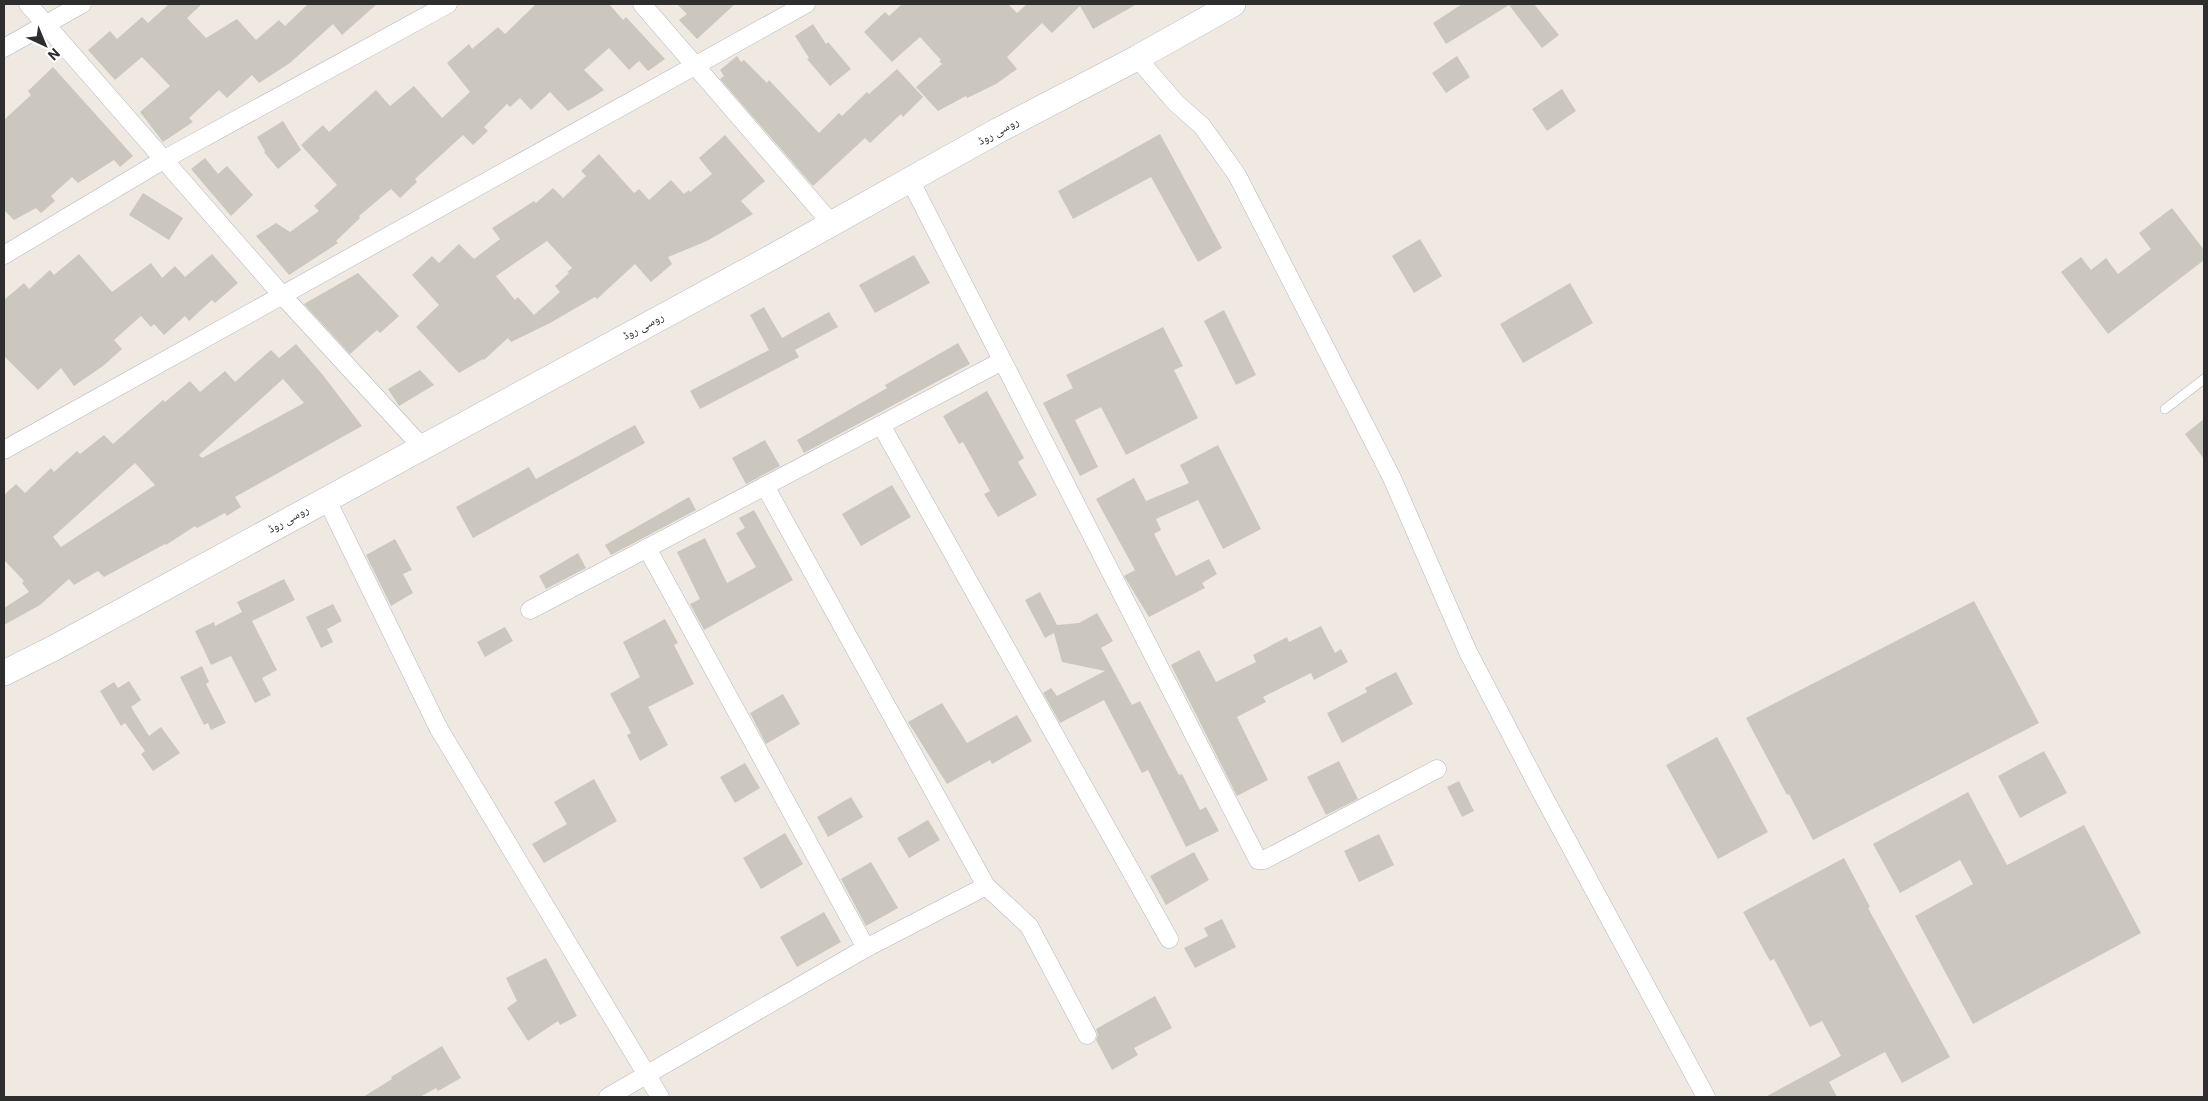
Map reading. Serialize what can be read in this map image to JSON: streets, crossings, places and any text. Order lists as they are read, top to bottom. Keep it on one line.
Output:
{"streets":{"main road":["روسی روڈ"]},"north":"bottom right"}
